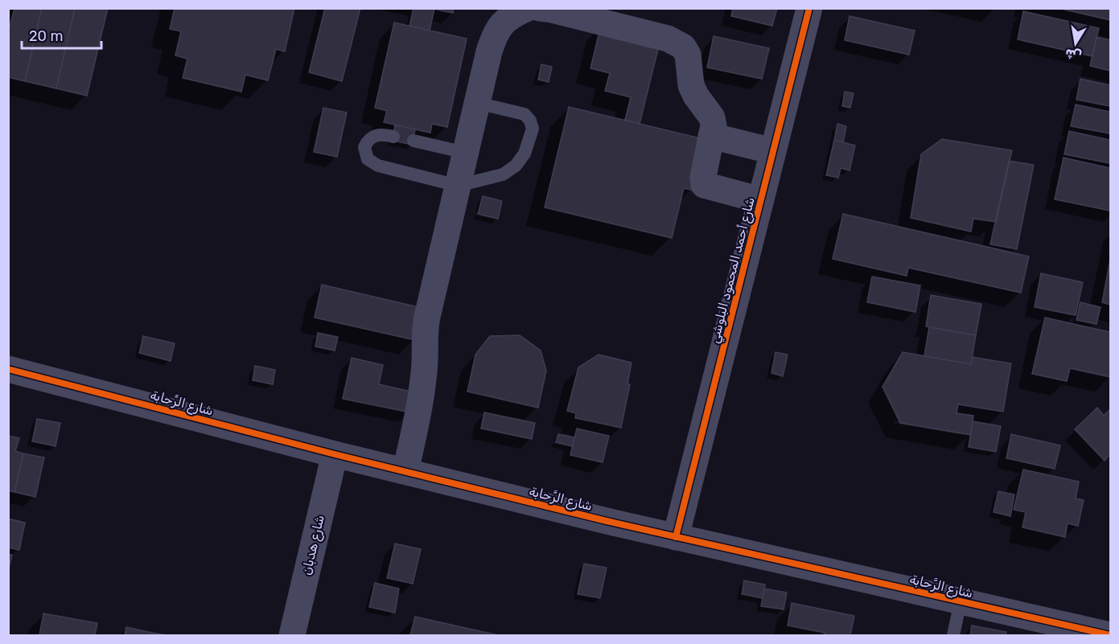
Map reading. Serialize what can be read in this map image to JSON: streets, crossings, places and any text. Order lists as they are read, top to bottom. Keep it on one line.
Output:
{"streets":{"street":["شارع أحمد المحمود البلوشي","شارع الرَّحابة","شارع هدبان"]},"crossings":[["شارع أحمد المحمود البلوشي","شارع الرَّحابة"],["شارع الرَّحابة","شارع هدبان"]],"scale_bar":"20 m","north":"bottom"}
